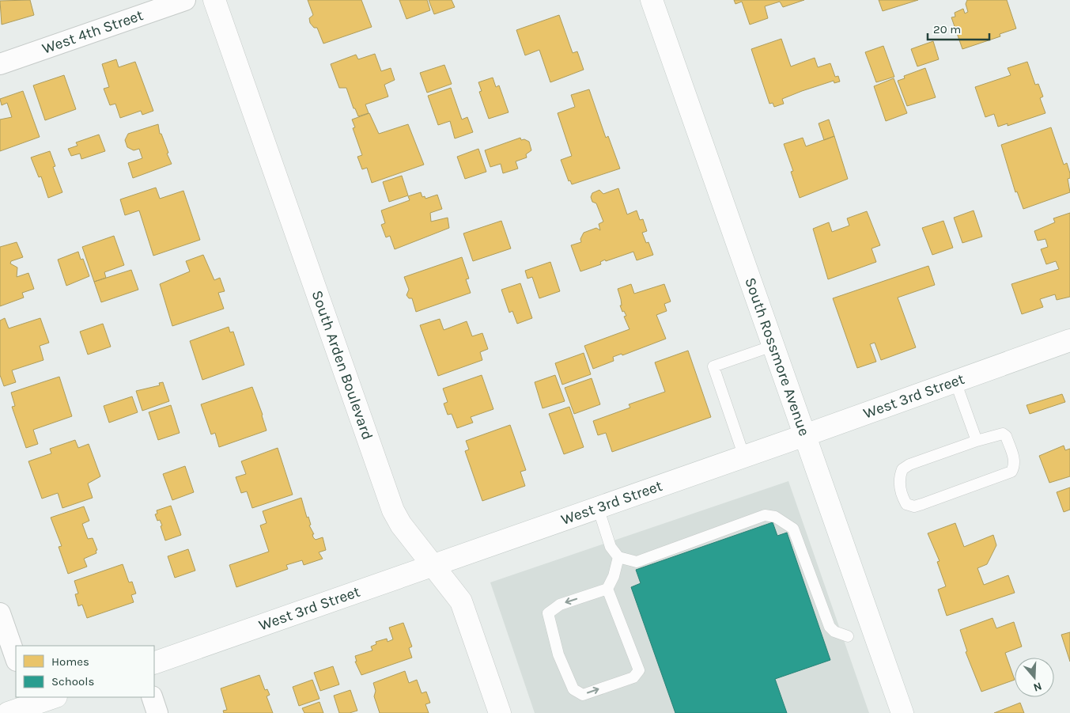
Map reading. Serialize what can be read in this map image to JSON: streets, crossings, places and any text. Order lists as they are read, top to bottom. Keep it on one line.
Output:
{"streets":{"main road":["South Rossmore Avenue","South Arden Boulevard","West 3rd Street"],"street":["West 4th Street"]},"crossings":[["South Rossmore Avenue","West 3rd Street"],["South Arden Boulevard","West 3rd Street"]],"legend":["Homes","Schools"],"scale_bar":"20 m","north":"bottom"}
